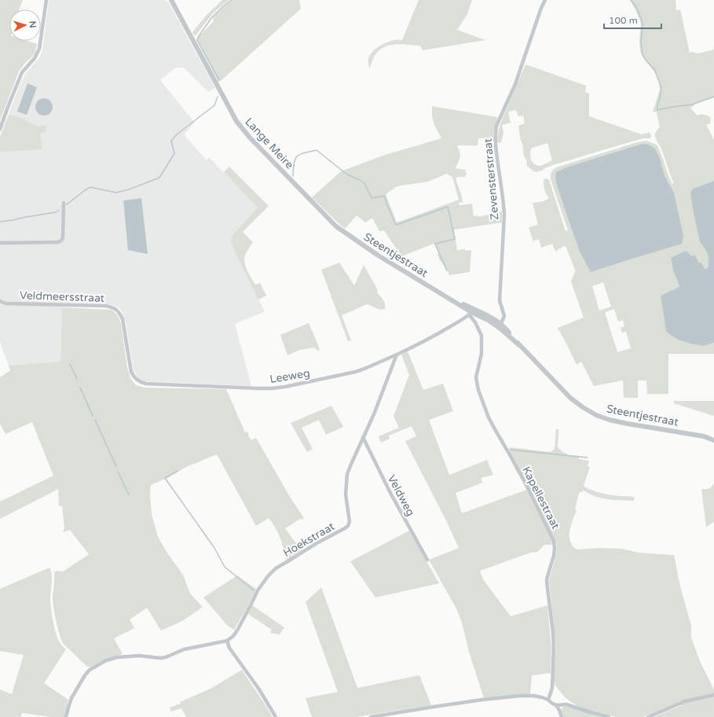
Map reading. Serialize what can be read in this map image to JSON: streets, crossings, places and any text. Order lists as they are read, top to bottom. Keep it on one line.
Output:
{"streets":{"street":["Lange Meire","Zevensterstraat","Steentjestraat","Veldmeersstraat","Leeweg","Veldweg","Kapellestraat","Hoekstraat"]},"crossings":[["Lange Meire","Steentjestraat"],["Zevensterstraat","Steentjestraat"],["Steentjestraat","Kapellestraat"],["Veldmeersstraat","Leeweg"],["Leeweg","Hoekstraat"],["Veldweg","Hoekstraat"]],"scale_bar":"100 m","north":"right"}
